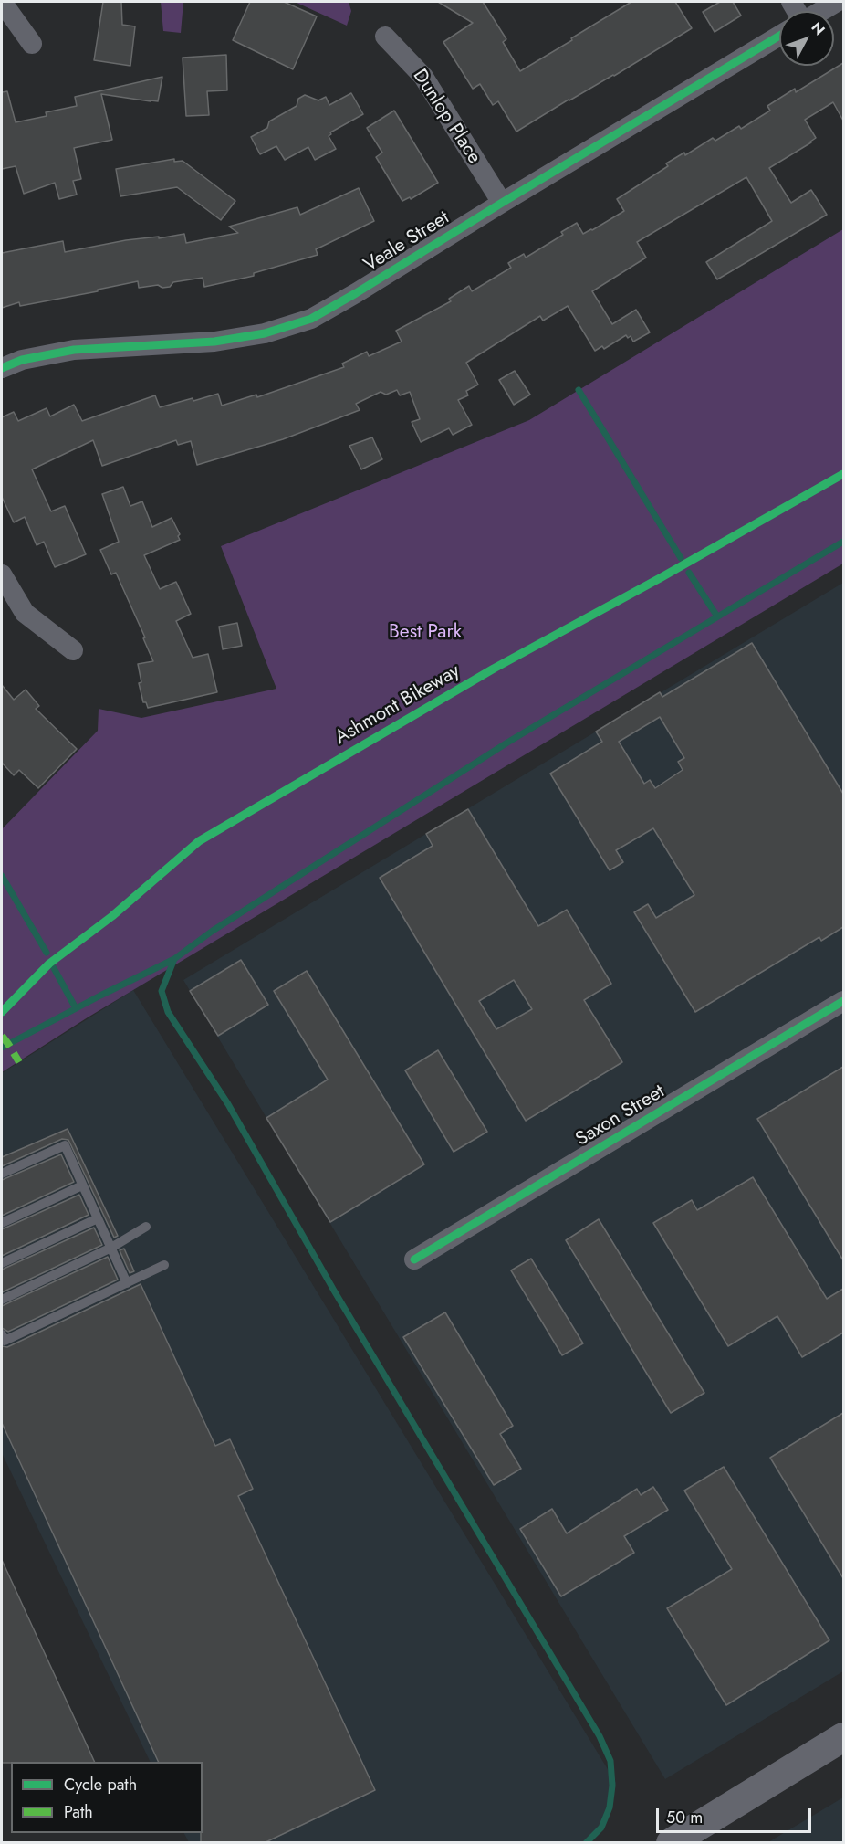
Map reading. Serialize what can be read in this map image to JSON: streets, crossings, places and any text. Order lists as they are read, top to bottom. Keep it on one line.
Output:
{"streets":{"street":["Dunlop Place","Veale Street","Saxon Street"],"cycle path":["Ashmont Bikeway"]},"crossings":[["Dunlop Place","Veale Street"]],"parks":["Best Park"],"legend":["Cycle path","Path"],"scale_bar":"50 m","north":"top right"}
